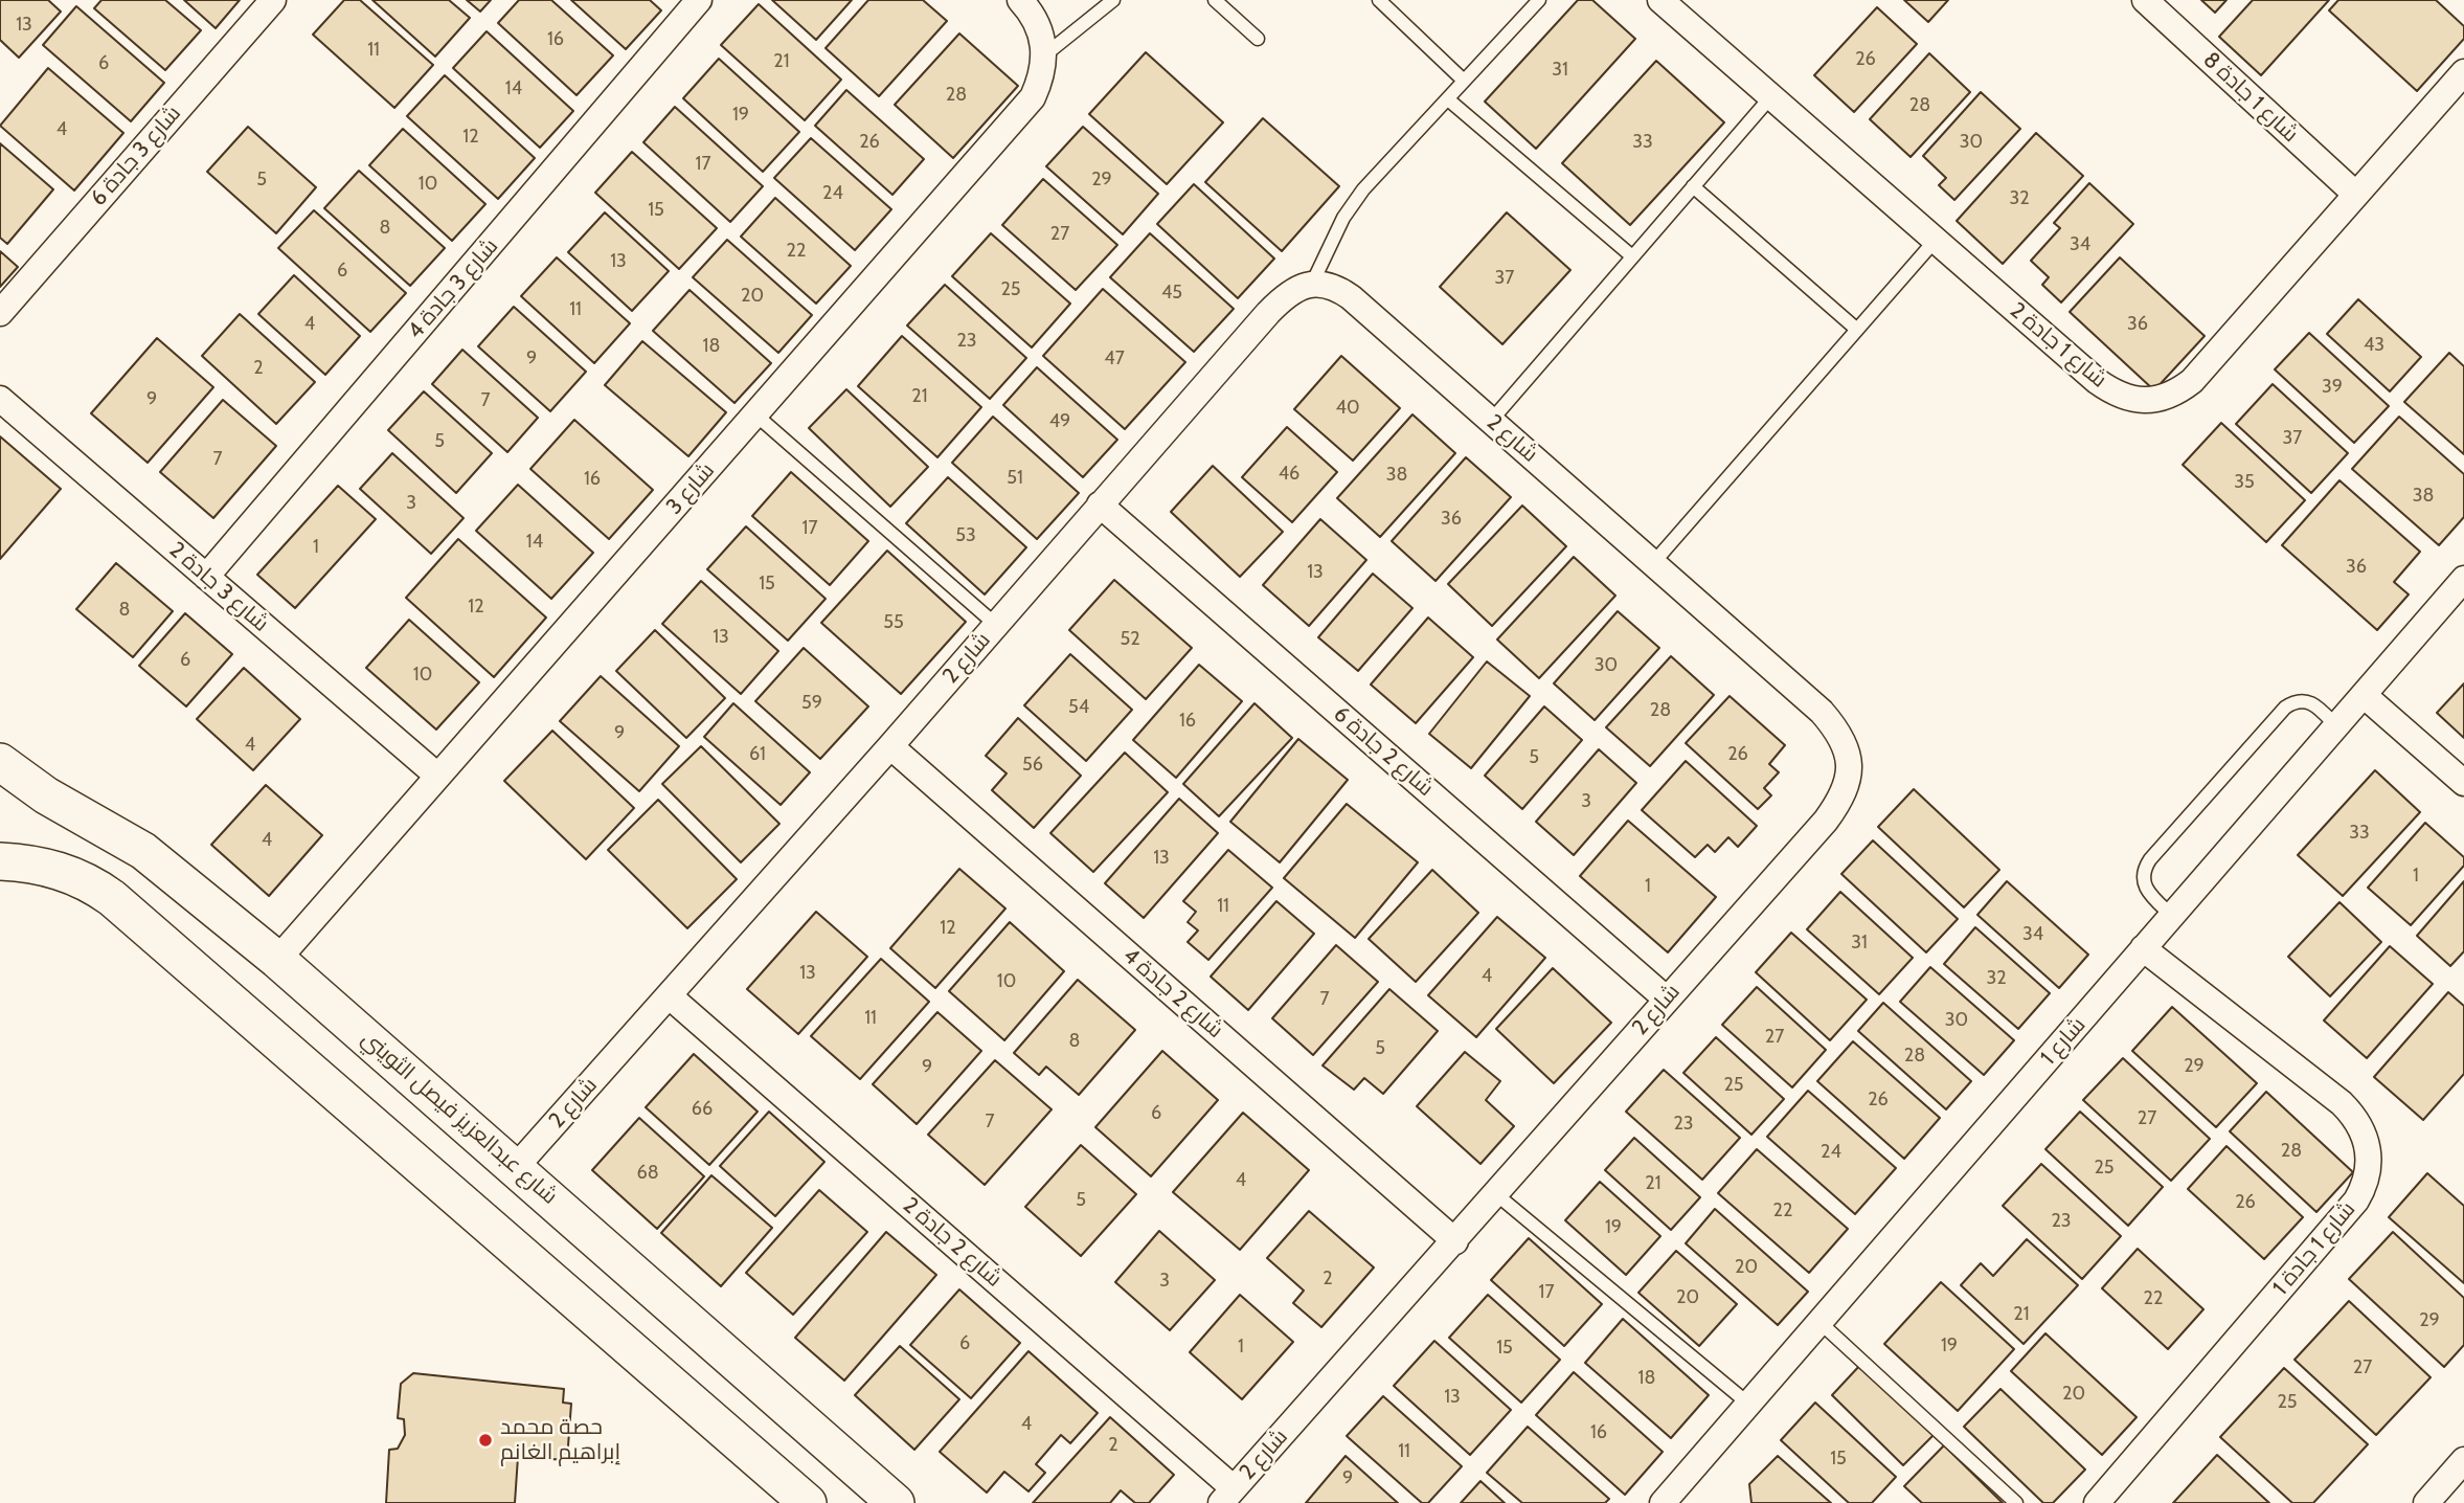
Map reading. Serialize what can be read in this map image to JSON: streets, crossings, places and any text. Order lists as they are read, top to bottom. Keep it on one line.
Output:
{"streets":{"street":["شارع 1 جادة 8","شارع 3 جادة 6","شارع 3 جادة 4","شارع 1 جادة 2","شارع 2","شارع 3","شارع 3 جادة 2","شارع 2 جادة 6","شارع 2 جادة 4","شارع 1","شارع عبدالعزيز فيصل الثويني","شارع 2 جادة 2","شارع 1 جادة 1"]},"crossings":[["شارع 1 جادة 8","شارع 1 جادة 2"],["شارع 3 جادة 4","شارع 3 جادة 2"],["شارع 2","شارع 2 جادة 6"],["شارع 2","شارع 2 جادة 4"],["شارع 2","شارع عبدالعزيز فيصل الثويني"],["شارع 2","شارع 2 جادة 2"],["شارع 3","شارع 3 جادة 2"],["شارع 3","شارع عبدالعزيز فيصل الثويني"],["شارع 1","شارع 1 جادة 1"]],"places":["حصة محمد إبراهيم الغانم"],"house_numbers":["13","16","11","26","21","6","31","14","28","28","19","4","12","26","33","30","17","5","29","10","24","32","15","8","27","34","22","13","6","37","25","45","20","11","4","36","23","43","18","9","47","2","39","21","9","7","40","49","37","5","7","46","38","51","16","35","38","3","36","17","53","14","1","36","13","15","12","8","55","13","52","6","30","10","59","54","28","16","9","4","61","26","5","56","3","33","4","13","1","1","11","12","34","31","13","4","32","10","7","11","30","27","8","5","28","29","9","25","26","66","6","27","7","23","28","24","25","68","4","21","5","26","22","23","19","20","2","3","17","20","22","21","29","6","19","1","15","27","18","20","13","25","4","16","2","11","15","9"]}
